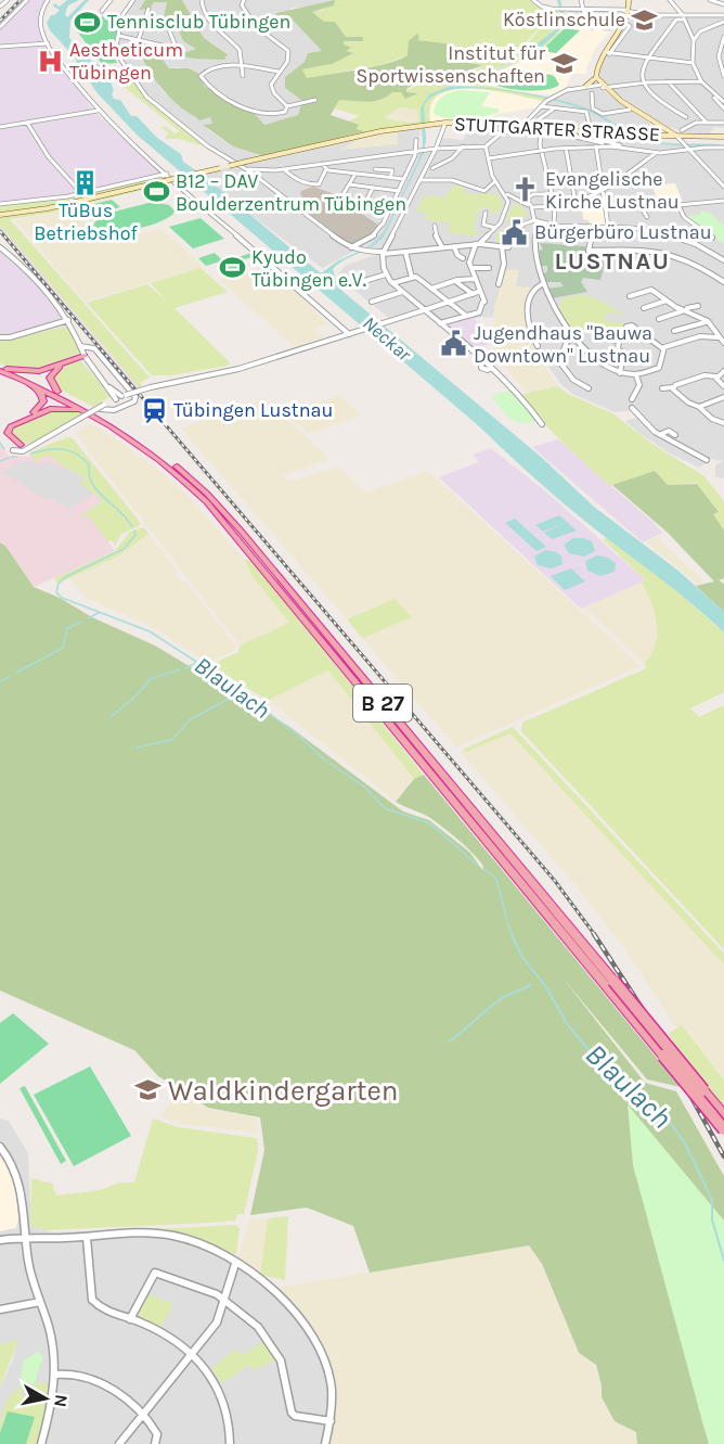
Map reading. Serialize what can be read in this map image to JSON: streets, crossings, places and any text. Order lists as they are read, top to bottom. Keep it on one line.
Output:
{"streets":{"highway":["B 27"],"main road":["STUTTGARTER STRASSE"]},"districts":["LUSTNAU"],"water":["Neckar","Blaulach"],"places":{"school or university":["Köstlinschule","Institut für Sportwissenschaften","Waldkindergarten"],"sports":["Tennisclub Tübingen","B12 – DAV Boulderzentrum Tübingen","Kyudo Tübingen e.V."],"hospital":["Aestheticum Tübingen"],"building":["TüBus Betriebshof"],"church":["Evangelische Kirche Lustnau"],"public building":["Bürgerbüro Lustnau","Jugendhaus \"Bauwa Downtown\" Lustnau"],"station":["Tübingen Lustnau"]},"north":"right"}
